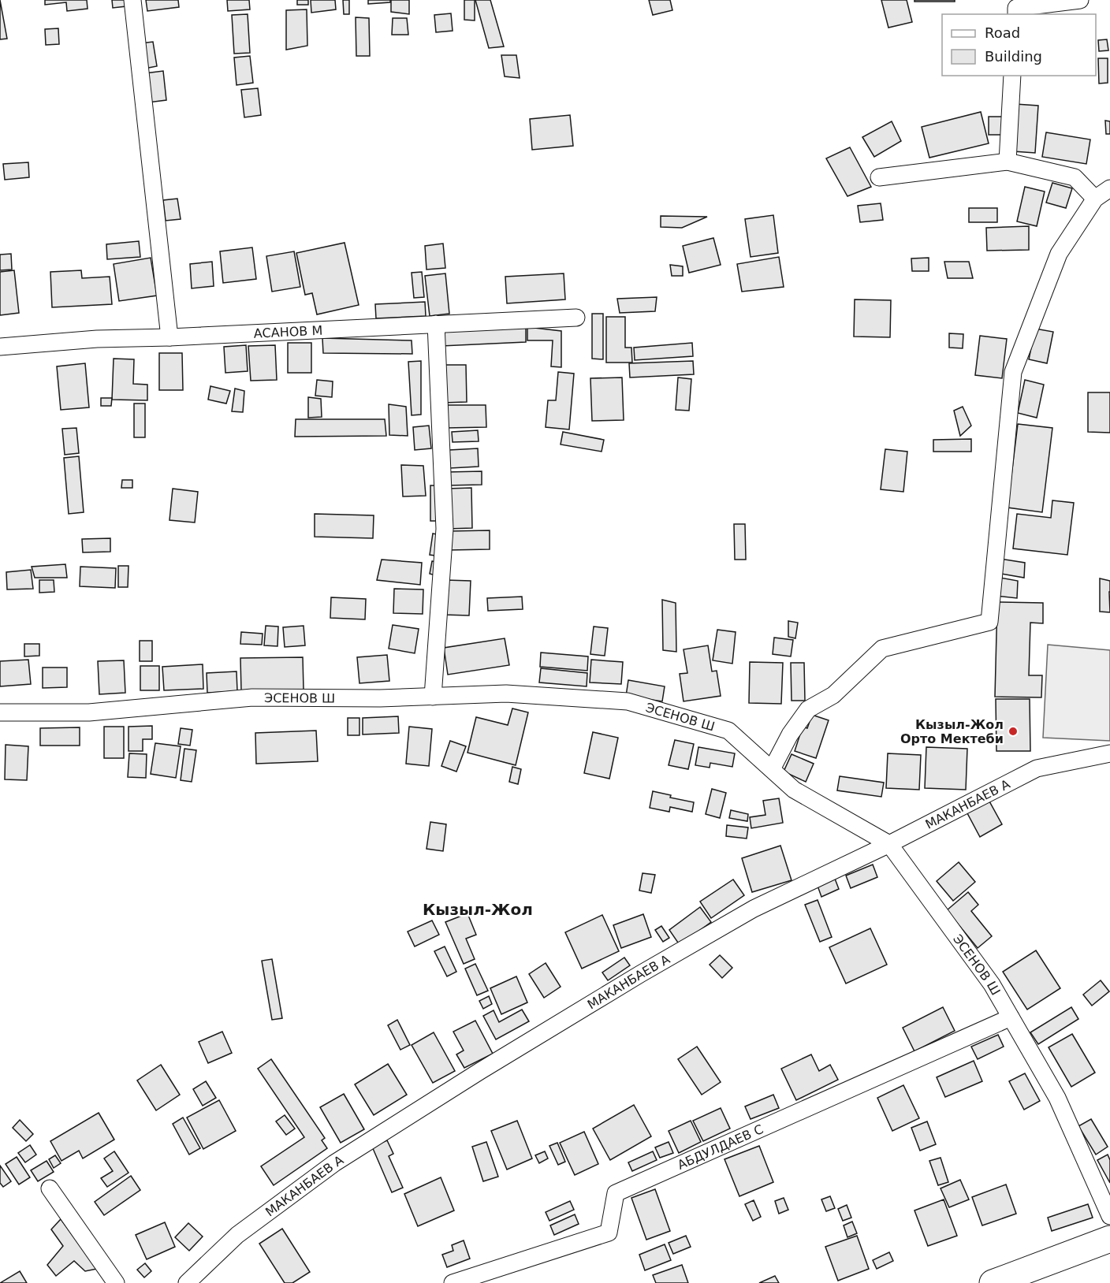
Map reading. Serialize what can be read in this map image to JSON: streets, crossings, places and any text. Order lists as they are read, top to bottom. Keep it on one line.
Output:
{"streets":{"street":["АСАНОВ М","ЭСЕНОВ Ш","МАКАНБАЕВ А","АБДУЛДАЕВ С"]},"crossings":[["ЭСЕНОВ Ш","МАКАНБАЕВ А"],["ЭСЕНОВ Ш","АБДУЛДАЕВ С"]],"districts":["Кызыл-Жол"],"places":["Кызыл-Жол Орто Мектеби"],"legend":["Road","Building"]}
